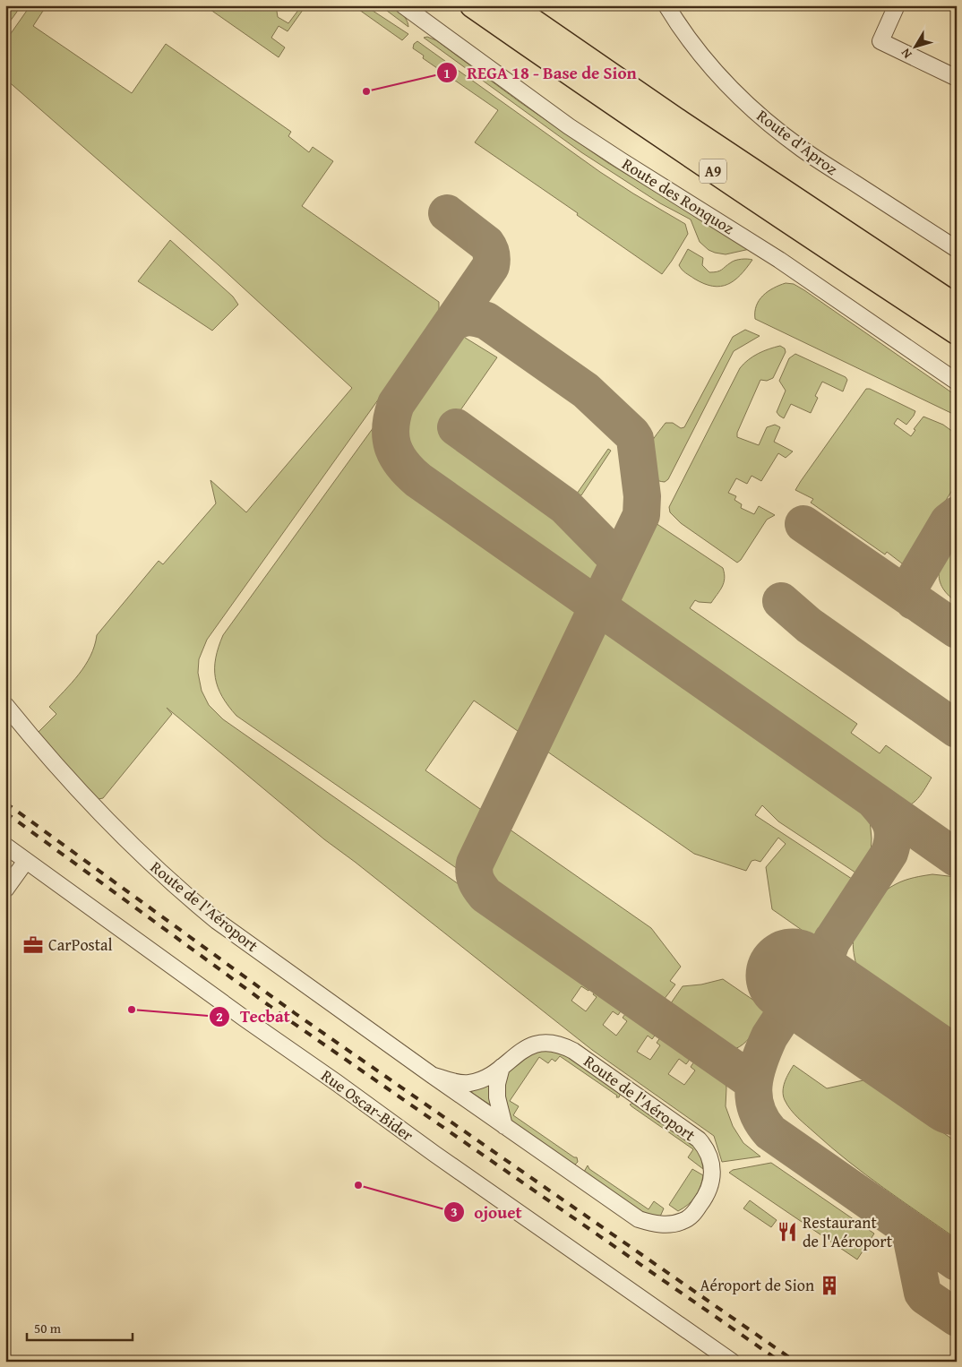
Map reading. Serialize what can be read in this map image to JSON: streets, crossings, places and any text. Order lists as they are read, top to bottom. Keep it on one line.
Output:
{"streets":{"highway":["A9"],"street":["Route d'Aproz","Route des Ronquoz","Route de l'Aéroport","Rue Oscar-Bider"]},"places":{"other":["REGA 18 - Base de Sion","Tecbat","ojouet"],"office":["CarPostal"],"restaurant":["Restaurant de l'Aéroport"],"building":["Aéroport de Sion"]},"scale_bar":"50 m","north":"bottom left"}
